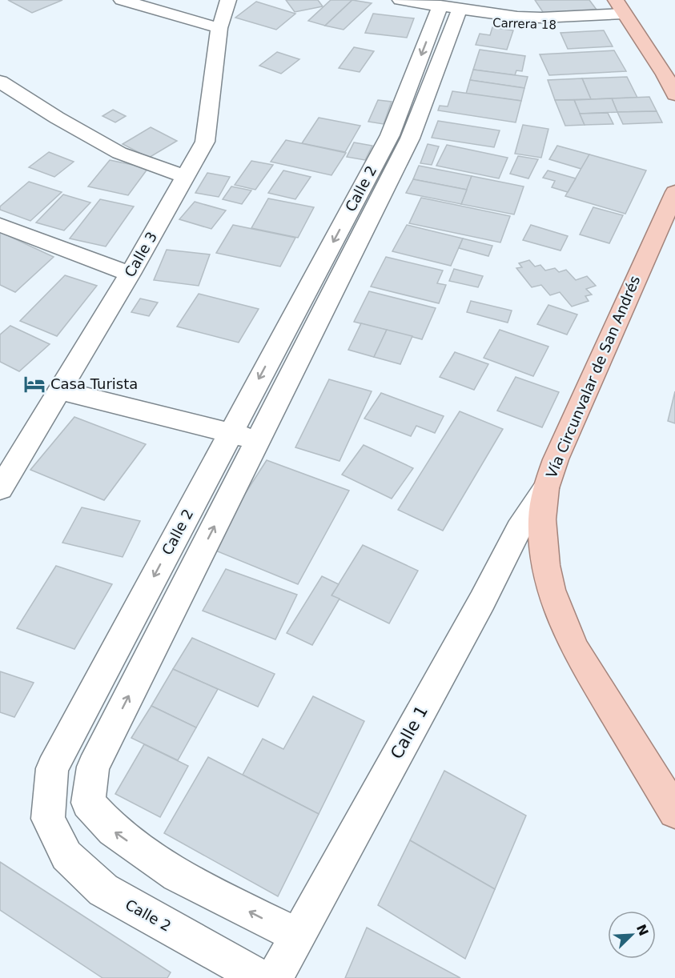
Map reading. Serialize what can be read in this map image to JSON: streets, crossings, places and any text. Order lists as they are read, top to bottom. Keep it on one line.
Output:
{"streets":{"highway":["Vía Circunvalar de San Andrés"],"street":["Carrera 18","Calle 2","Calle 3","Calle 1"]},"crossings":[["Carrera 18","Calle 2"],["Vía Circunvalar de San Andrés","Calle 1"]],"places":{"hotel":["Casa Turista"]},"north":"top right"}
